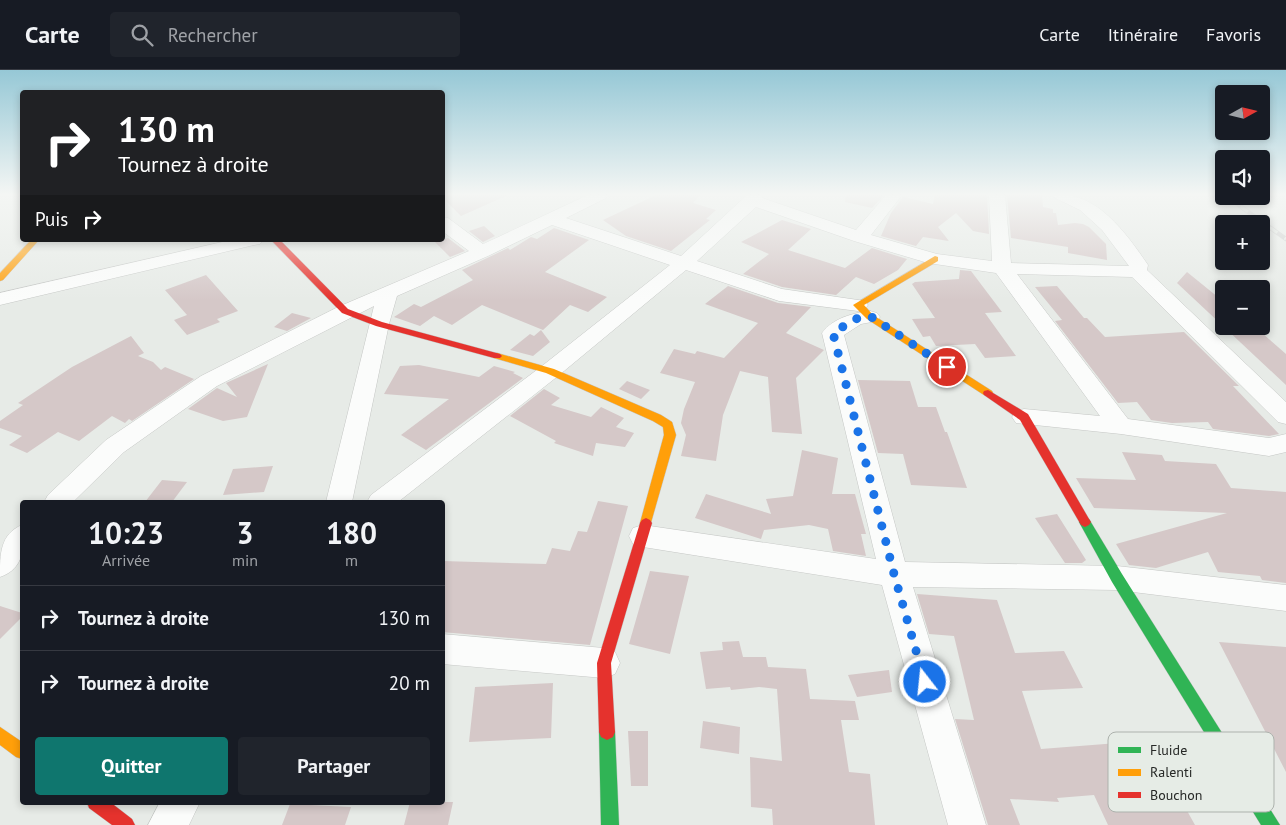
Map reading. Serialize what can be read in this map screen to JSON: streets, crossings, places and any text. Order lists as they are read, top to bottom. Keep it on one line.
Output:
{"legend":["Fluide","Ralenti","Bouchon"],"north":"right","page":{"header":"Carte","search":"Rechercher","nav":["Carte","Itinéraire","Favoris"],"map_buttons":["+","−"],"turn":["130 m","Tournez à droite"],"then":"Puis","eta":["10:23","Arrivée","3","min","180","m"],"list":[{"name":"Tournez à droite","value":"130 m"},{"name":"Tournez à droite","value":"20 m"}],"buttons":["Quitter","Partager"]}}
